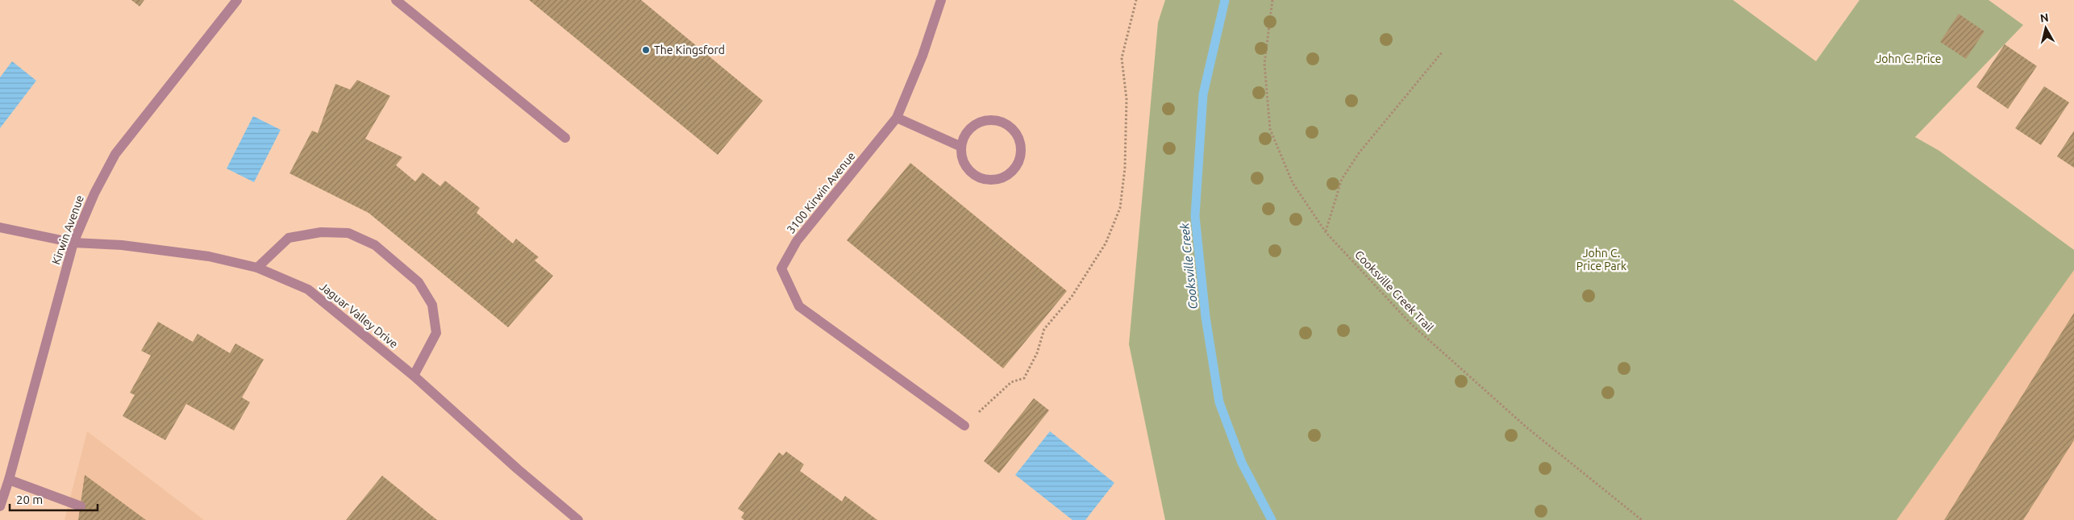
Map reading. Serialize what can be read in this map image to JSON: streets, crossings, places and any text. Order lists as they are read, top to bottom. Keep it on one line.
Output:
{"streets":{"street":["3100 Kirwin Avenue","Kirwin Avenue","Jaguar Valley Drive"],"path":["Cooksville Creek Trail"]},"crossings":[["Kirwin Avenue","Jaguar Valley Drive"]],"water":["Cooksville Creek"],"parks":["John C. Price","John C. Price Park"],"places":["The Kingsford"],"scale_bar":"20 m","north":"top"}
